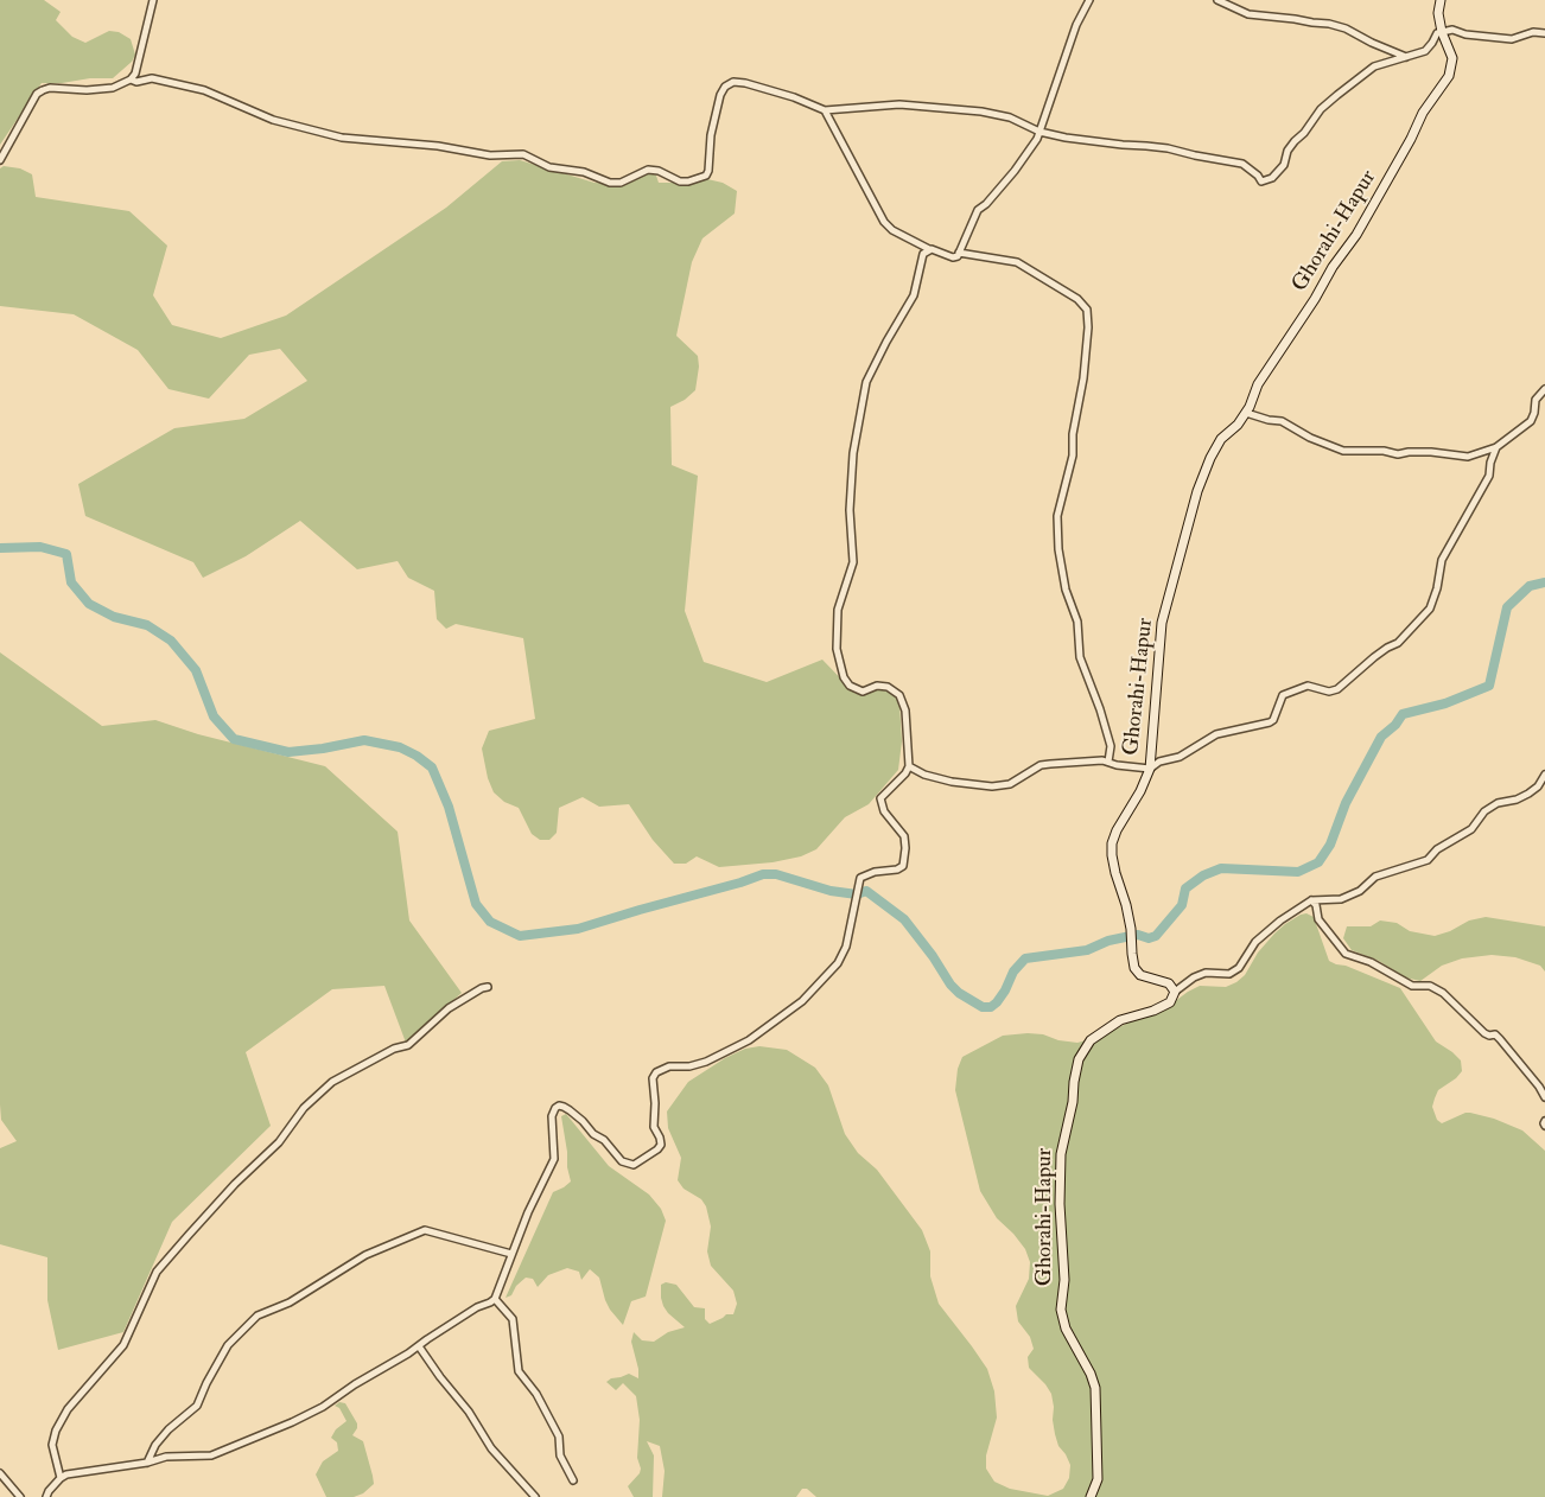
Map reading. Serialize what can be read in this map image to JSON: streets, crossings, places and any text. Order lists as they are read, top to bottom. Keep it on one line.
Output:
{"streets":{"street":["Ghorahi-Hapur"]}}
